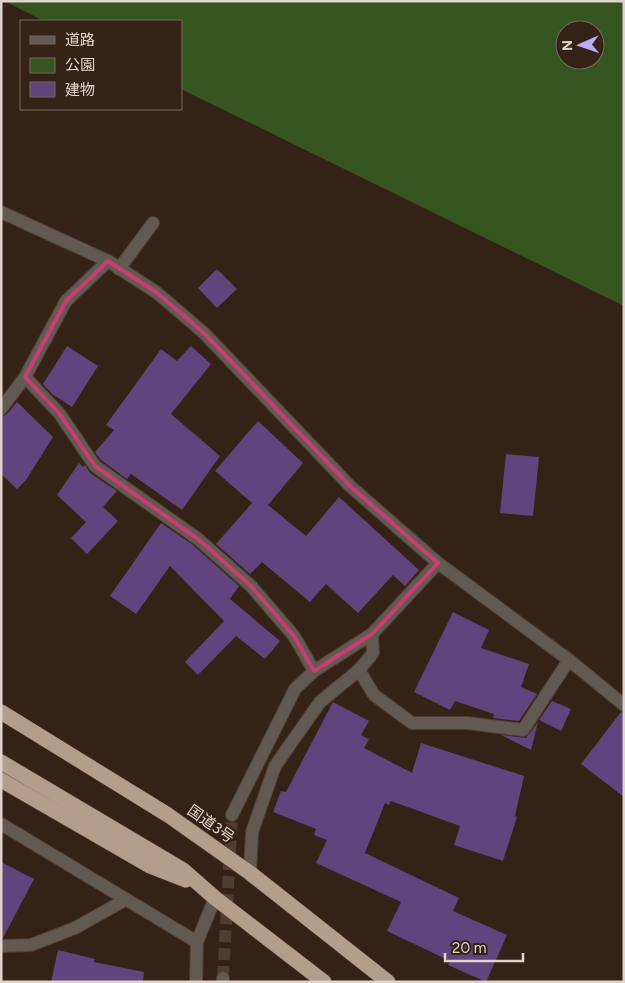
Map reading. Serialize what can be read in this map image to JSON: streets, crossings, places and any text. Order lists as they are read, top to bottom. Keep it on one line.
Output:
{"streets":{"highway":["国道3号"]},"legend":["道路","公園","建物"],"scale_bar":"20 m","north":"left"}
